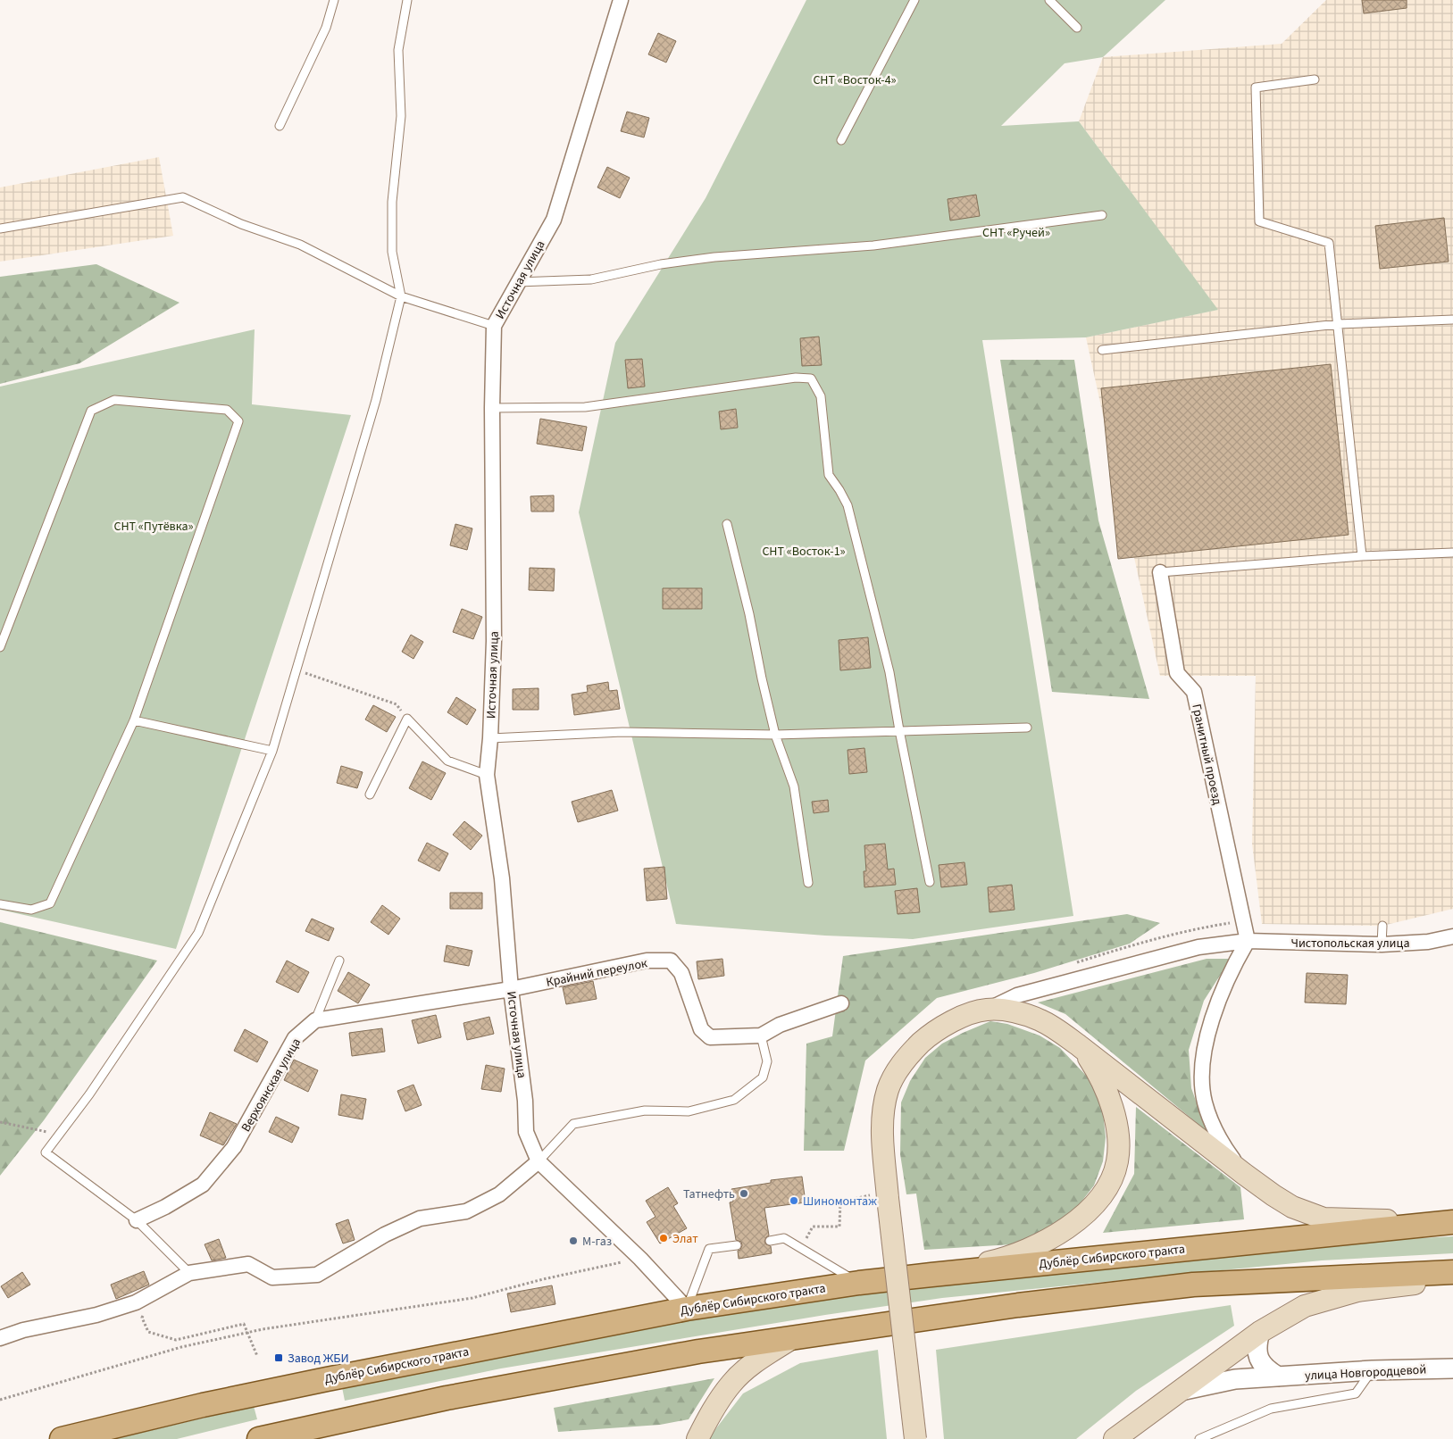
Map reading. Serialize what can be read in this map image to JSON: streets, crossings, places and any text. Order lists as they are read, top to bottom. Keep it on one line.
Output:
{"streets":{"main road":["Дублёр Сибирского тракта"],"street":["Источная улица","Гранитный проезд","Чистопольская улица","Крайний переулок","Верхоянская улица","улица Новгородцевой"]},"crossings":[["Источная улица","Крайний переулок"],["Источная улица","Дублёр Сибирского тракта"],["Гранитный проезд","Чистопольская улица"]],"parks":["СНТ «Восток-4»","СНТ «Ручей»","СНТ «Путёвка»","СНТ «Восток-1»"],"places":{"other":["Татнефть","Шиномонтаж","Элат","М-газ"],"transit":["Завод ЖБИ"]}}
